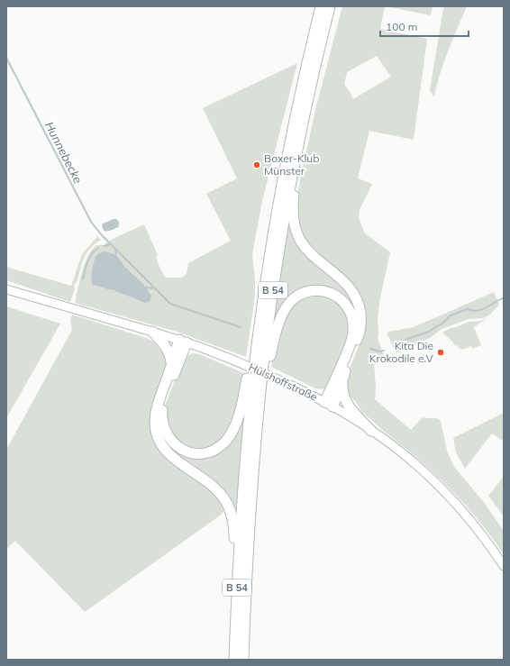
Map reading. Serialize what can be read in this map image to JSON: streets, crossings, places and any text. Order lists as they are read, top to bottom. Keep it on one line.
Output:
{"streets":{"highway":["B 54"],"main road":["Hülshoffstraße"]},"water":["Hunnebecke"],"places":["Boxer-Klub Münster","Kita Die Krokodile e.V"],"scale_bar":"100 m"}
